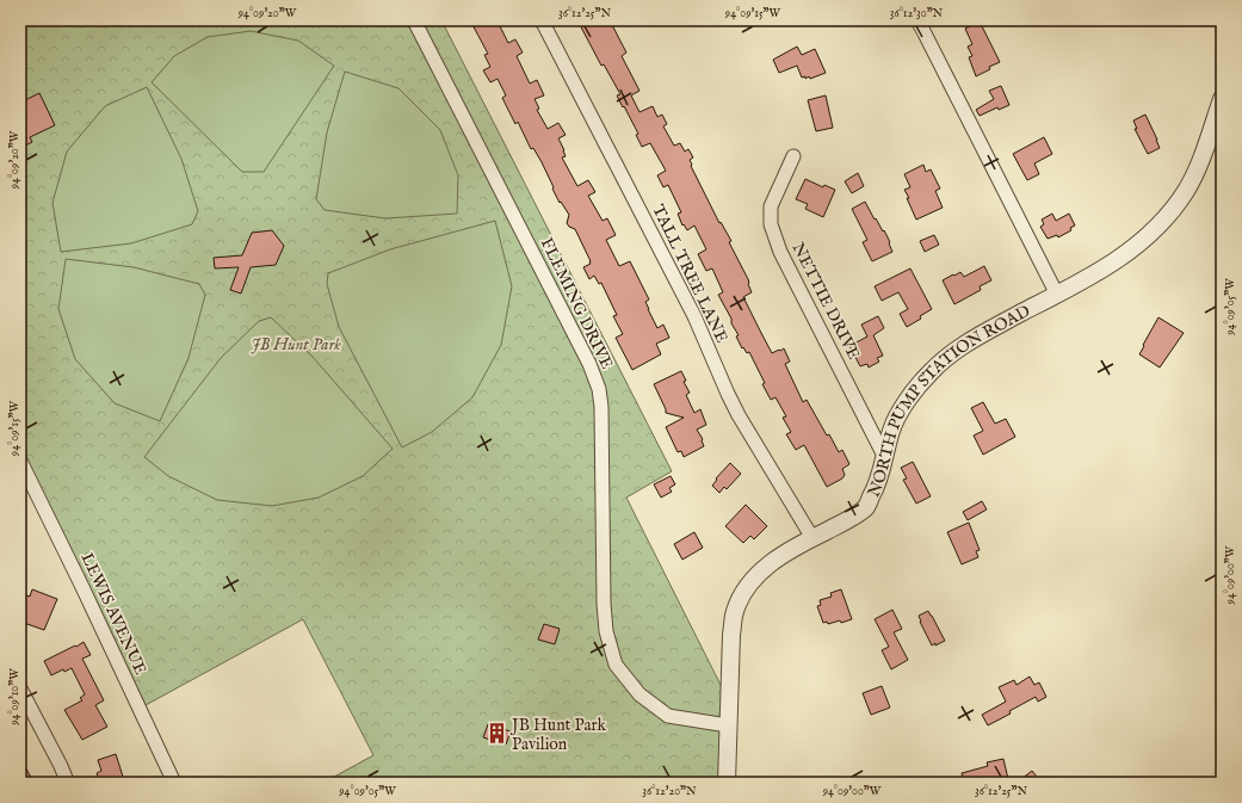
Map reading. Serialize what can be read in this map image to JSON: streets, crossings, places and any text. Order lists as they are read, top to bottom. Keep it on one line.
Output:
{"streets":{"street":["TALL TREE LANE","NETTIE DRIVE","FLEMING DRIVE","NORTH PUMP STATION ROAD","LEWIS AVENUE"]},"crossings":[["TALL TREE LANE","NORTH PUMP STATION ROAD"],["NETTIE DRIVE","NORTH PUMP STATION ROAD"],["FLEMING DRIVE","NORTH PUMP STATION ROAD"]],"parks":["JB Hunt Park"],"places":{"building":["JB Hunt Park Pavilion"]},"coordinates":["94°09'20\"W","36°12'25\"N","94°09'15\"W","36°12'30\"N","94°09'05\"W","94°09'00\"W","94°09'10\"W","36°12'20\"N"]}
